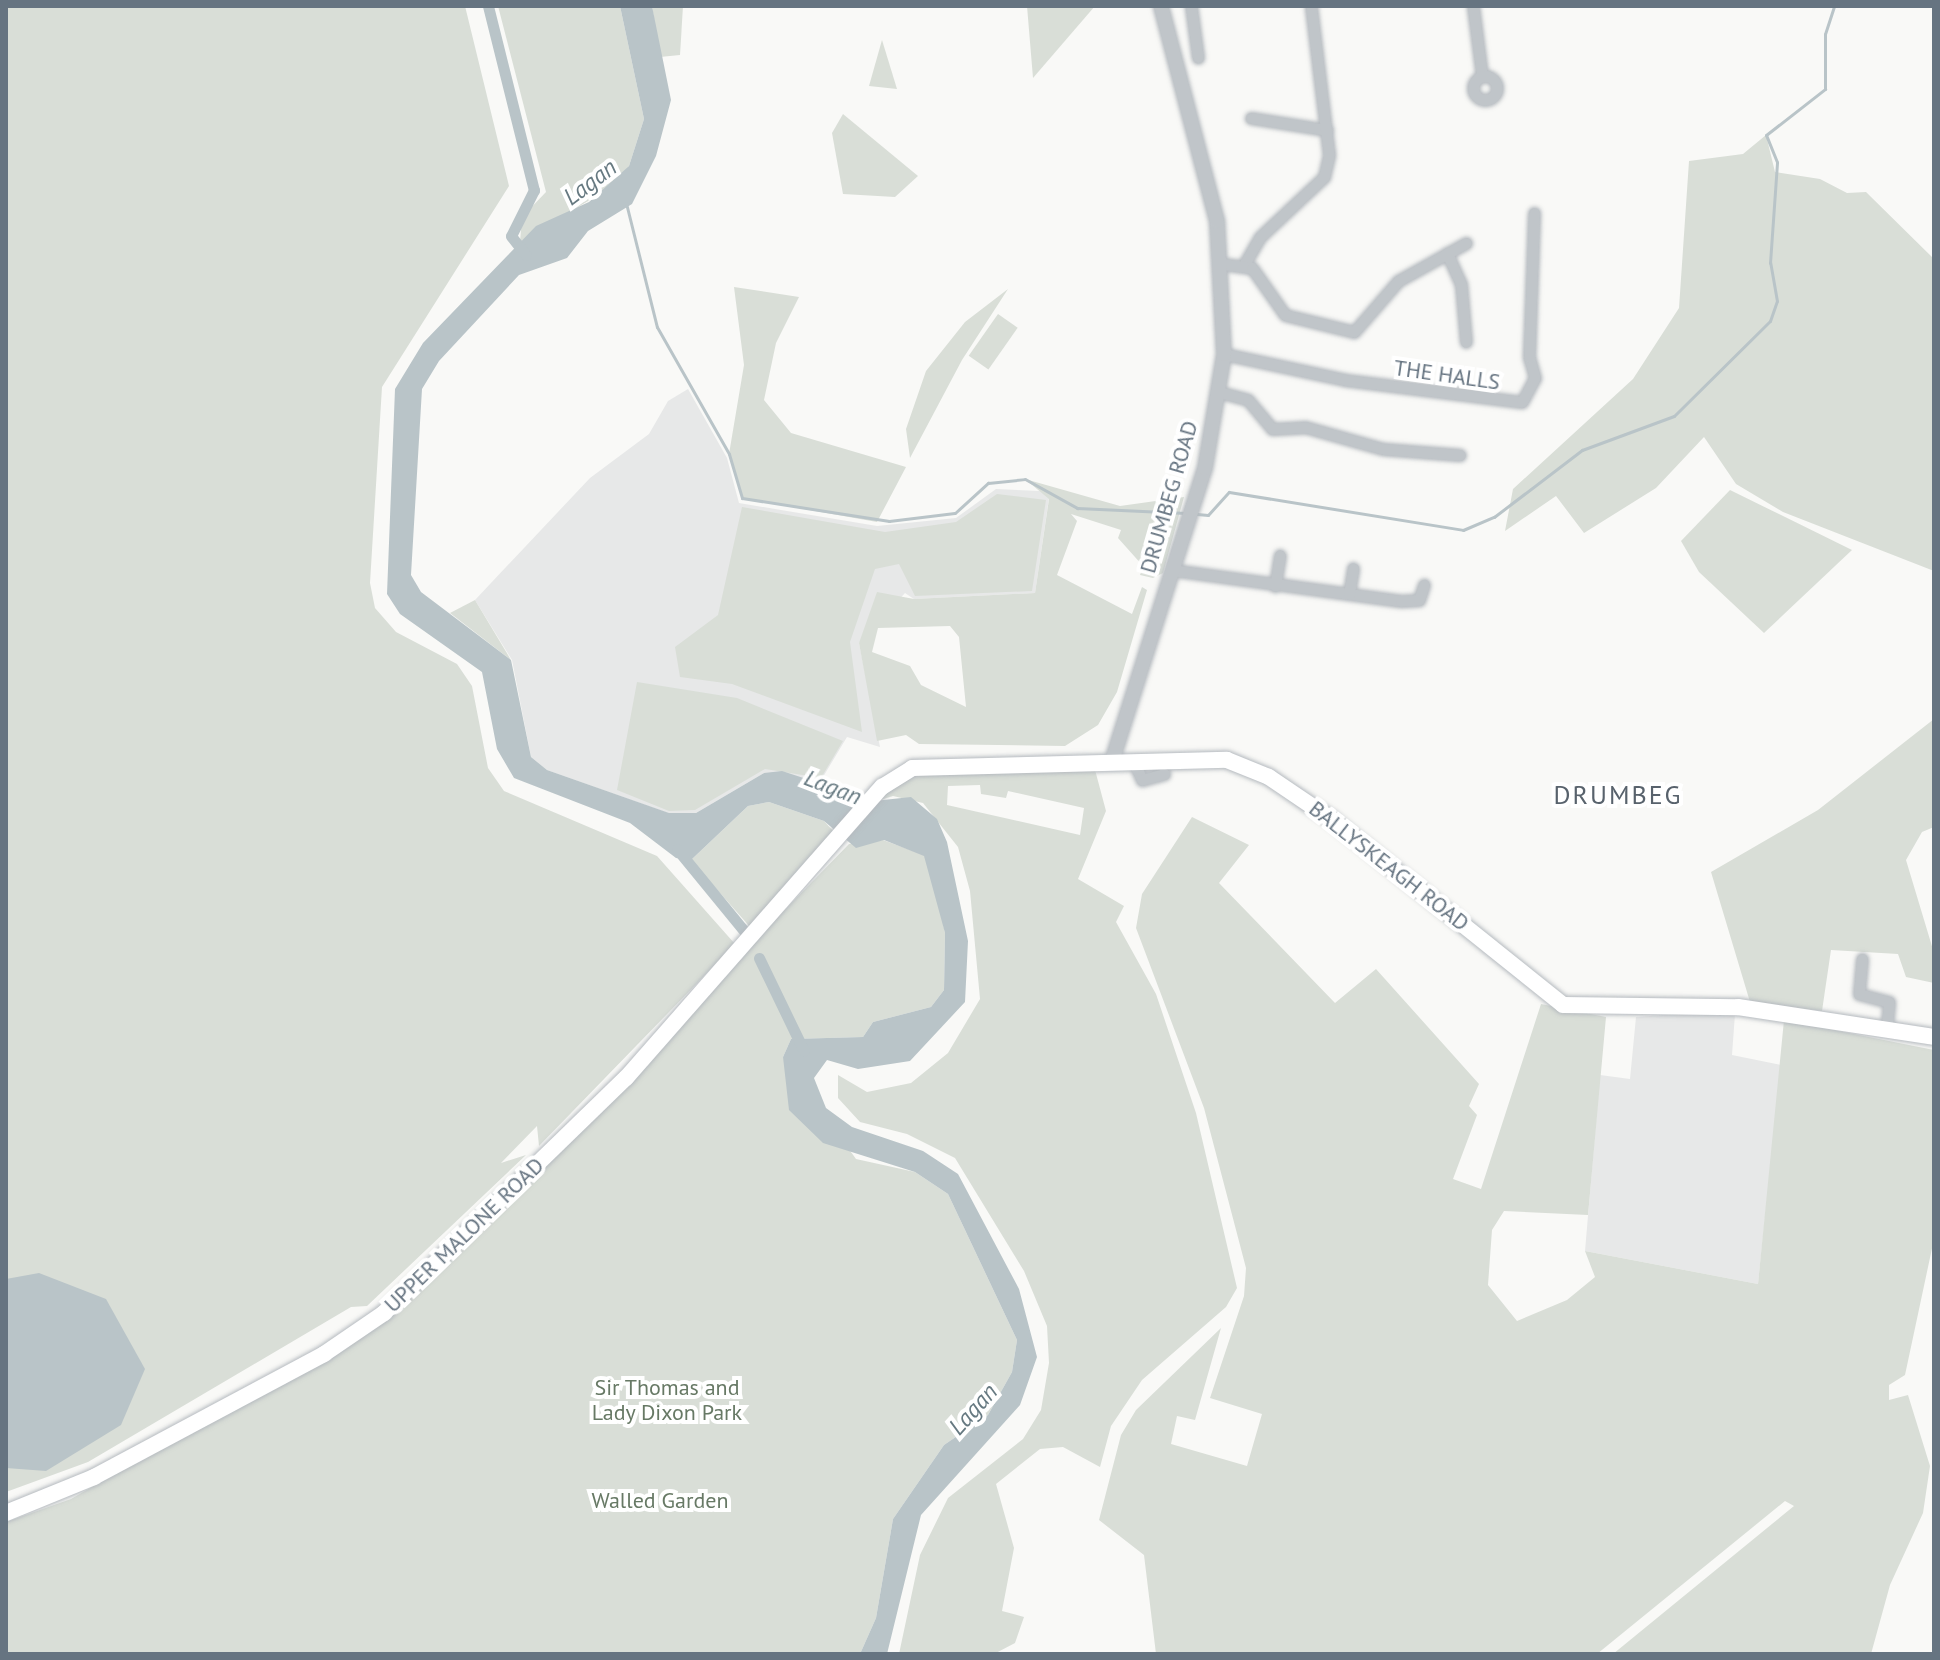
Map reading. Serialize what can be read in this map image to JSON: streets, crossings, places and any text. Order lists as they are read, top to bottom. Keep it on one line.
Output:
{"streets":{"main road":["BALLYSKEAGH ROAD","UPPER MALONE ROAD"],"street":["THE HALLS","DRUMBEG ROAD"]},"crossings":[["THE HALLS","DRUMBEG ROAD"],["DRUMBEG ROAD","BALLYSKEAGH ROAD"],["DRUMBEG ROAD","UPPER MALONE ROAD"],["BALLYSKEAGH ROAD","UPPER MALONE ROAD"]],"districts":["DRUMBEG"],"water":["Lagan"],"parks":["Sir Thomas and Lady Dixon Park","Walled Garden"]}
